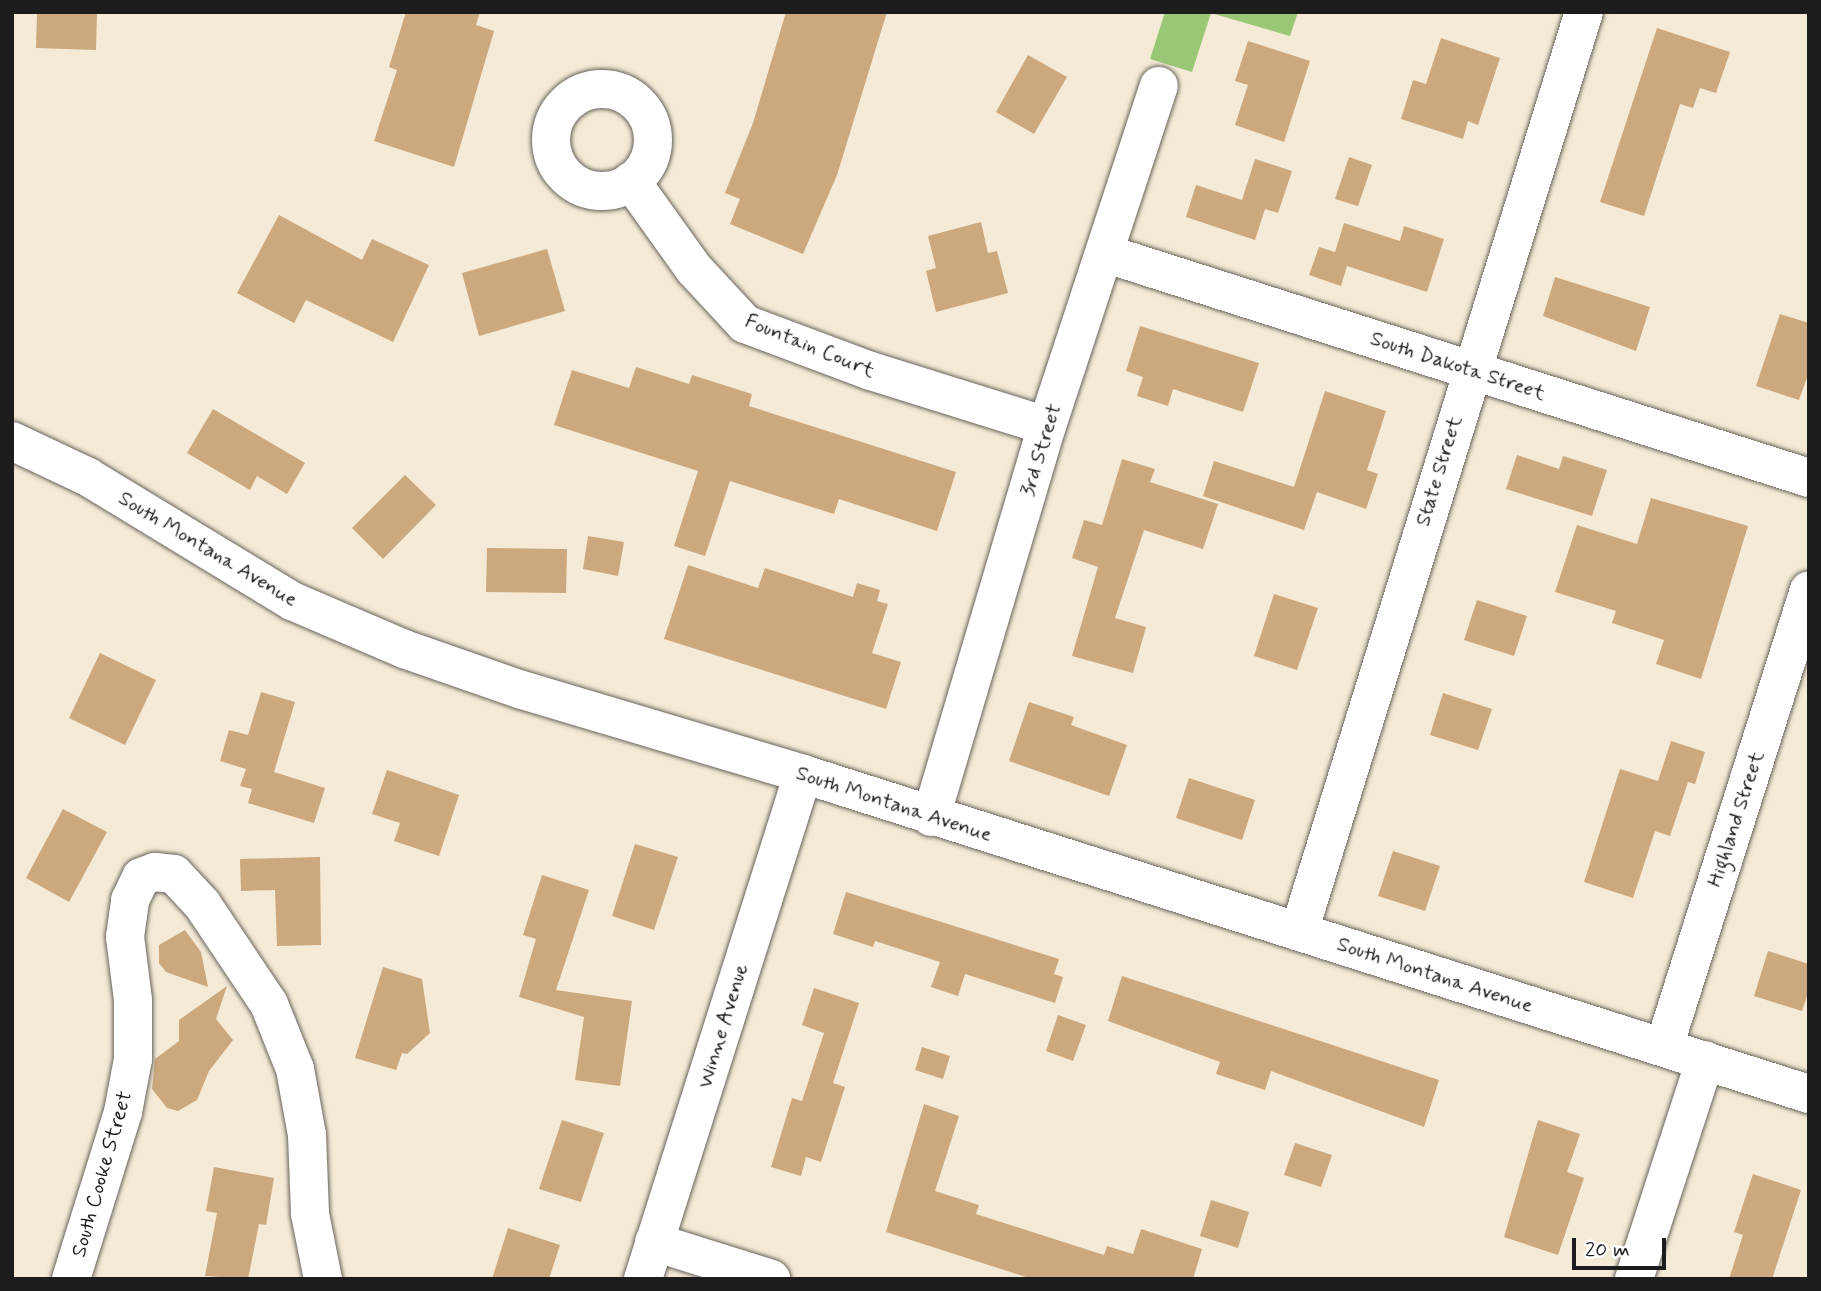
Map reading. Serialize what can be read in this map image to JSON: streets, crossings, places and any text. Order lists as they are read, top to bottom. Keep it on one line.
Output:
{"streets":{"street":["Fountain Court","South Dakota Street","3rd Street","State Street","South Montana Avenue","Highland Street","Winne Avenue","South Cooke Street"]},"crossings":[["Fountain Court","3rd Street"],["South Dakota Street","3rd Street"],["South Dakota Street","State Street"],["3rd Street","South Montana Avenue"],["State Street","South Montana Avenue"],["South Montana Avenue","Highland Street"],["South Montana Avenue","Winne Avenue"]],"scale_bar":"20 m"}
